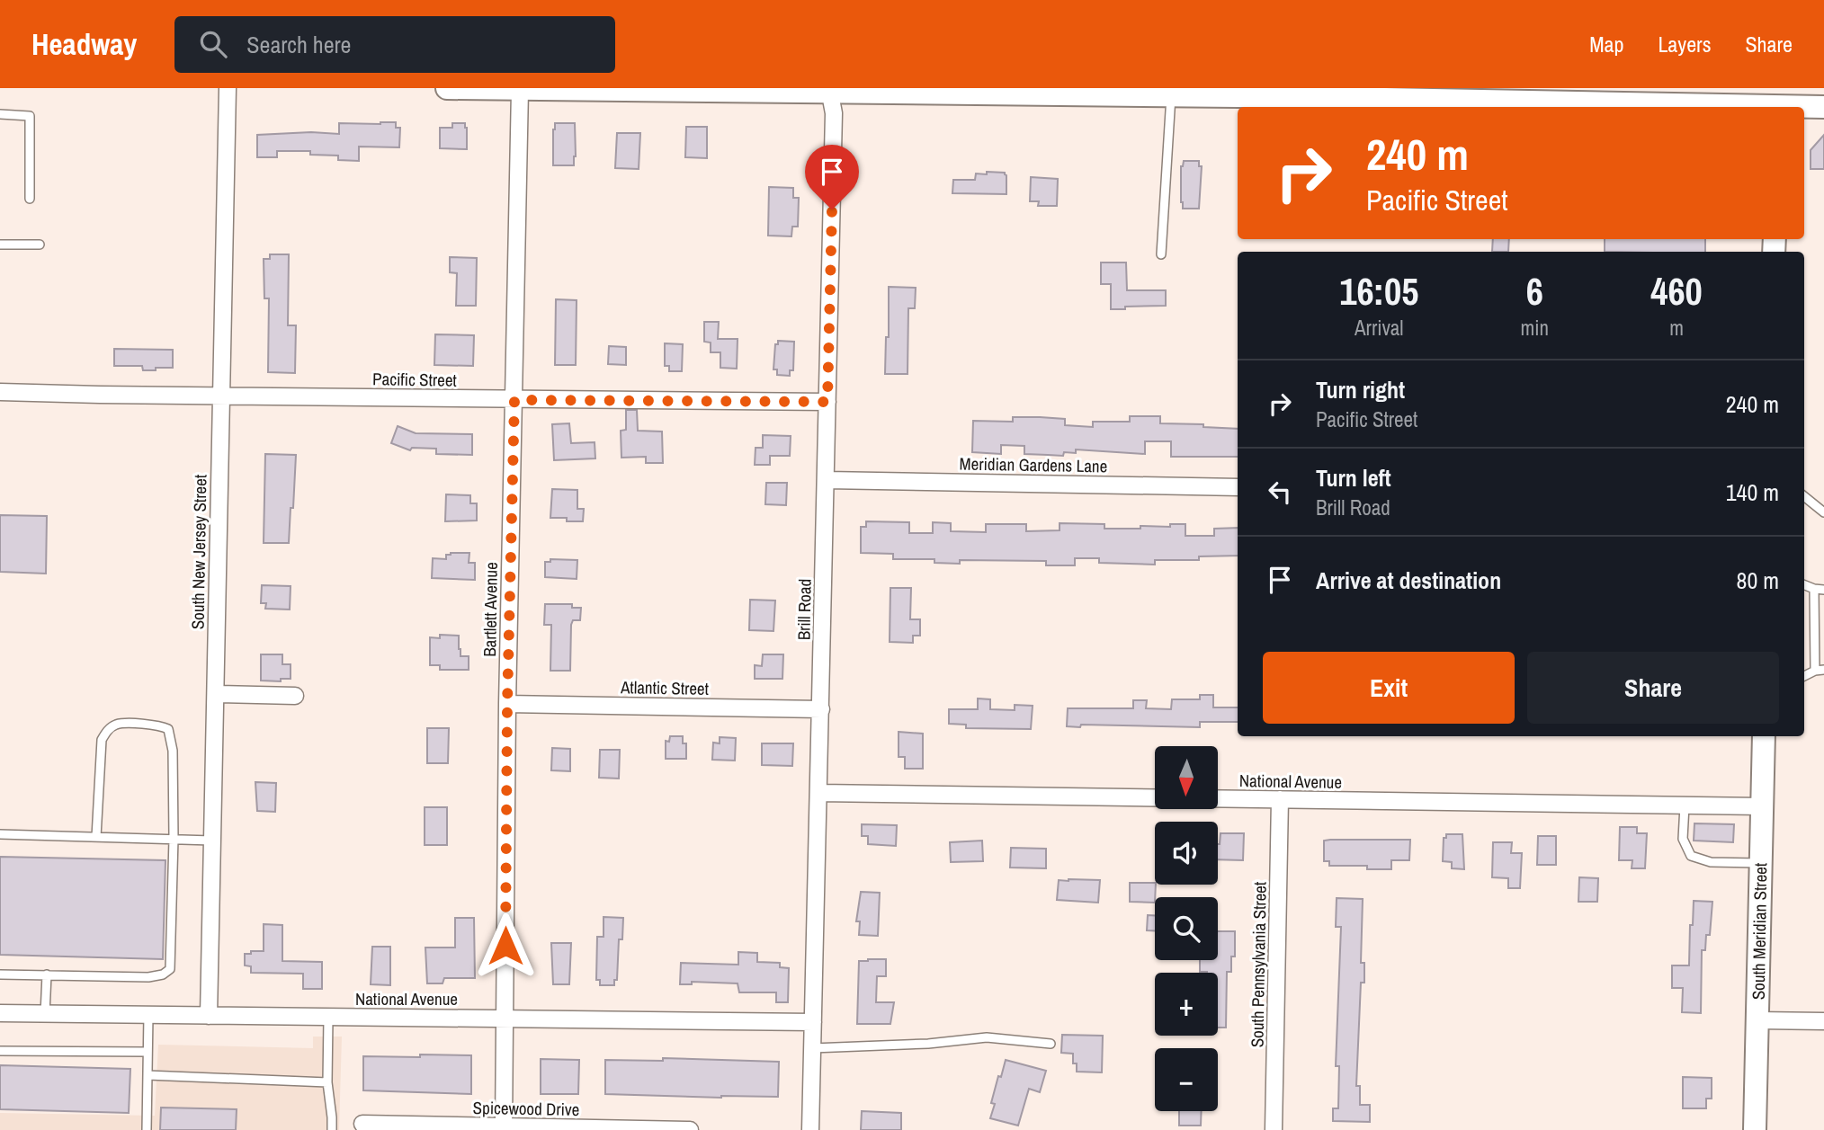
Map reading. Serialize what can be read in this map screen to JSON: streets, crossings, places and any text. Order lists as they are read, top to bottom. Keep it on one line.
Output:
{"streets":{"main road":["South Meridian Street"],"street":["Pacific Street","Meridian Gardens Lane","South New Jersey Street","Bartlett Avenue","Brill Road","Atlantic Street","National Avenue","South Pennsylvania Street","Spicewood Drive"]},"crossings":[["Pacific Street","South New Jersey Street"],["Pacific Street","Bartlett Avenue"],["Pacific Street","Brill Road"],["Meridian Gardens Lane","Brill Road"],["South New Jersey Street","National Avenue"],["Bartlett Avenue","Atlantic Street"],["Bartlett Avenue","National Avenue"],["Bartlett Avenue","Spicewood Drive"],["Brill Road","Atlantic Street"],["Brill Road","National Avenue"],["National Avenue","South Meridian Street"],["National Avenue","South Pennsylvania Street"]],"north":"bottom","page":{"header":"Headway","search":"Search here","nav":["Map","Layers","Share"],"turn":["240 m","Pacific Street"],"eta":["16:05","Arrival","6","min","460","m"],"list":[{"name":"Turn right","note":"Pacific Street","value":"240 m"},{"name":"Turn left","note":"Brill Road","value":"140 m"},{"name":"Arrive at destination","value":"80 m"}],"buttons":["Exit","Share"],"map_buttons":["+","−"]}}
